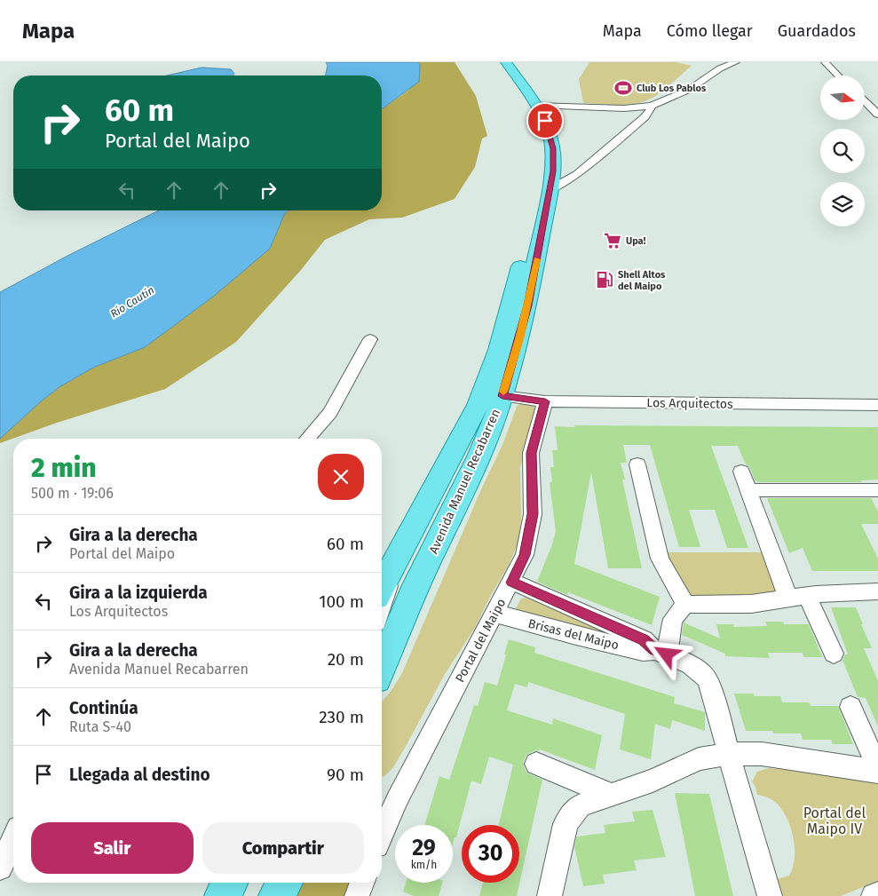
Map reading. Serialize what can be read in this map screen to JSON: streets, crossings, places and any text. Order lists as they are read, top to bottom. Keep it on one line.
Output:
{"streets":{"main road":["Avenida Manuel Recabarren"],"street":["Los Arquitectos","Brisas del Maipo","Portal del Maipo"]},"crossings":[["Los Arquitectos","Avenida Manuel Recabarren"],["Los Arquitectos","Portal del Maipo"],["Brisas del Maipo","Portal del Maipo"]],"water":["Río Cautín"],"parks":["Portal del Maipo IV"],"places":{"sports":["Club Los Pablos"],"supermarket":["Upa!"],"fuel station":["Shell Altos del Maipo"]},"north":"right","page":{"header":"Mapa","nav":["Mapa","Cómo llegar","Guardados"],"turn":["60 m","Portal del Maipo"],"heading":["2 min","500 m · 19:06"],"list":[{"name":"Gira a la derecha","note":"Portal del Maipo","value":"60 m"},{"name":"Gira a la izquierda","note":"Los Arquitectos","value":"100 m"},{"name":"Gira a la derecha","note":"Avenida Manuel Recabarren","value":"20 m"},{"name":"Continúa","note":"Ruta S-40","value":"230 m"},{"name":"Llegada al destino","value":"90 m"}],"buttons":["Salir","Compartir"],"speed":"29 km/h","limit":"30"}}
